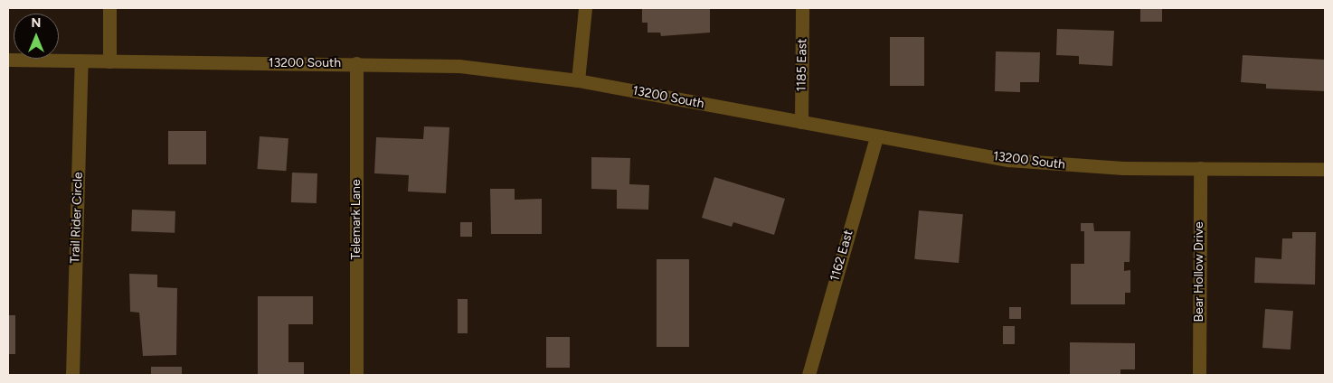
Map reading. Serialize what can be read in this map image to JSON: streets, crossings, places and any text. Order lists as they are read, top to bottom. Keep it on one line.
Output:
{"streets":{"street":["13200 South","1185 East","Trail Rider Circle","Telemark Lane","1162 East","Bear Hollow Drive"]},"crossings":[["13200 South","1185 East"],["13200 South","Trail Rider Circle"],["13200 South","Telemark Lane"],["13200 South","1162 East"],["13200 South","Bear Hollow Drive"]],"north":"top"}
